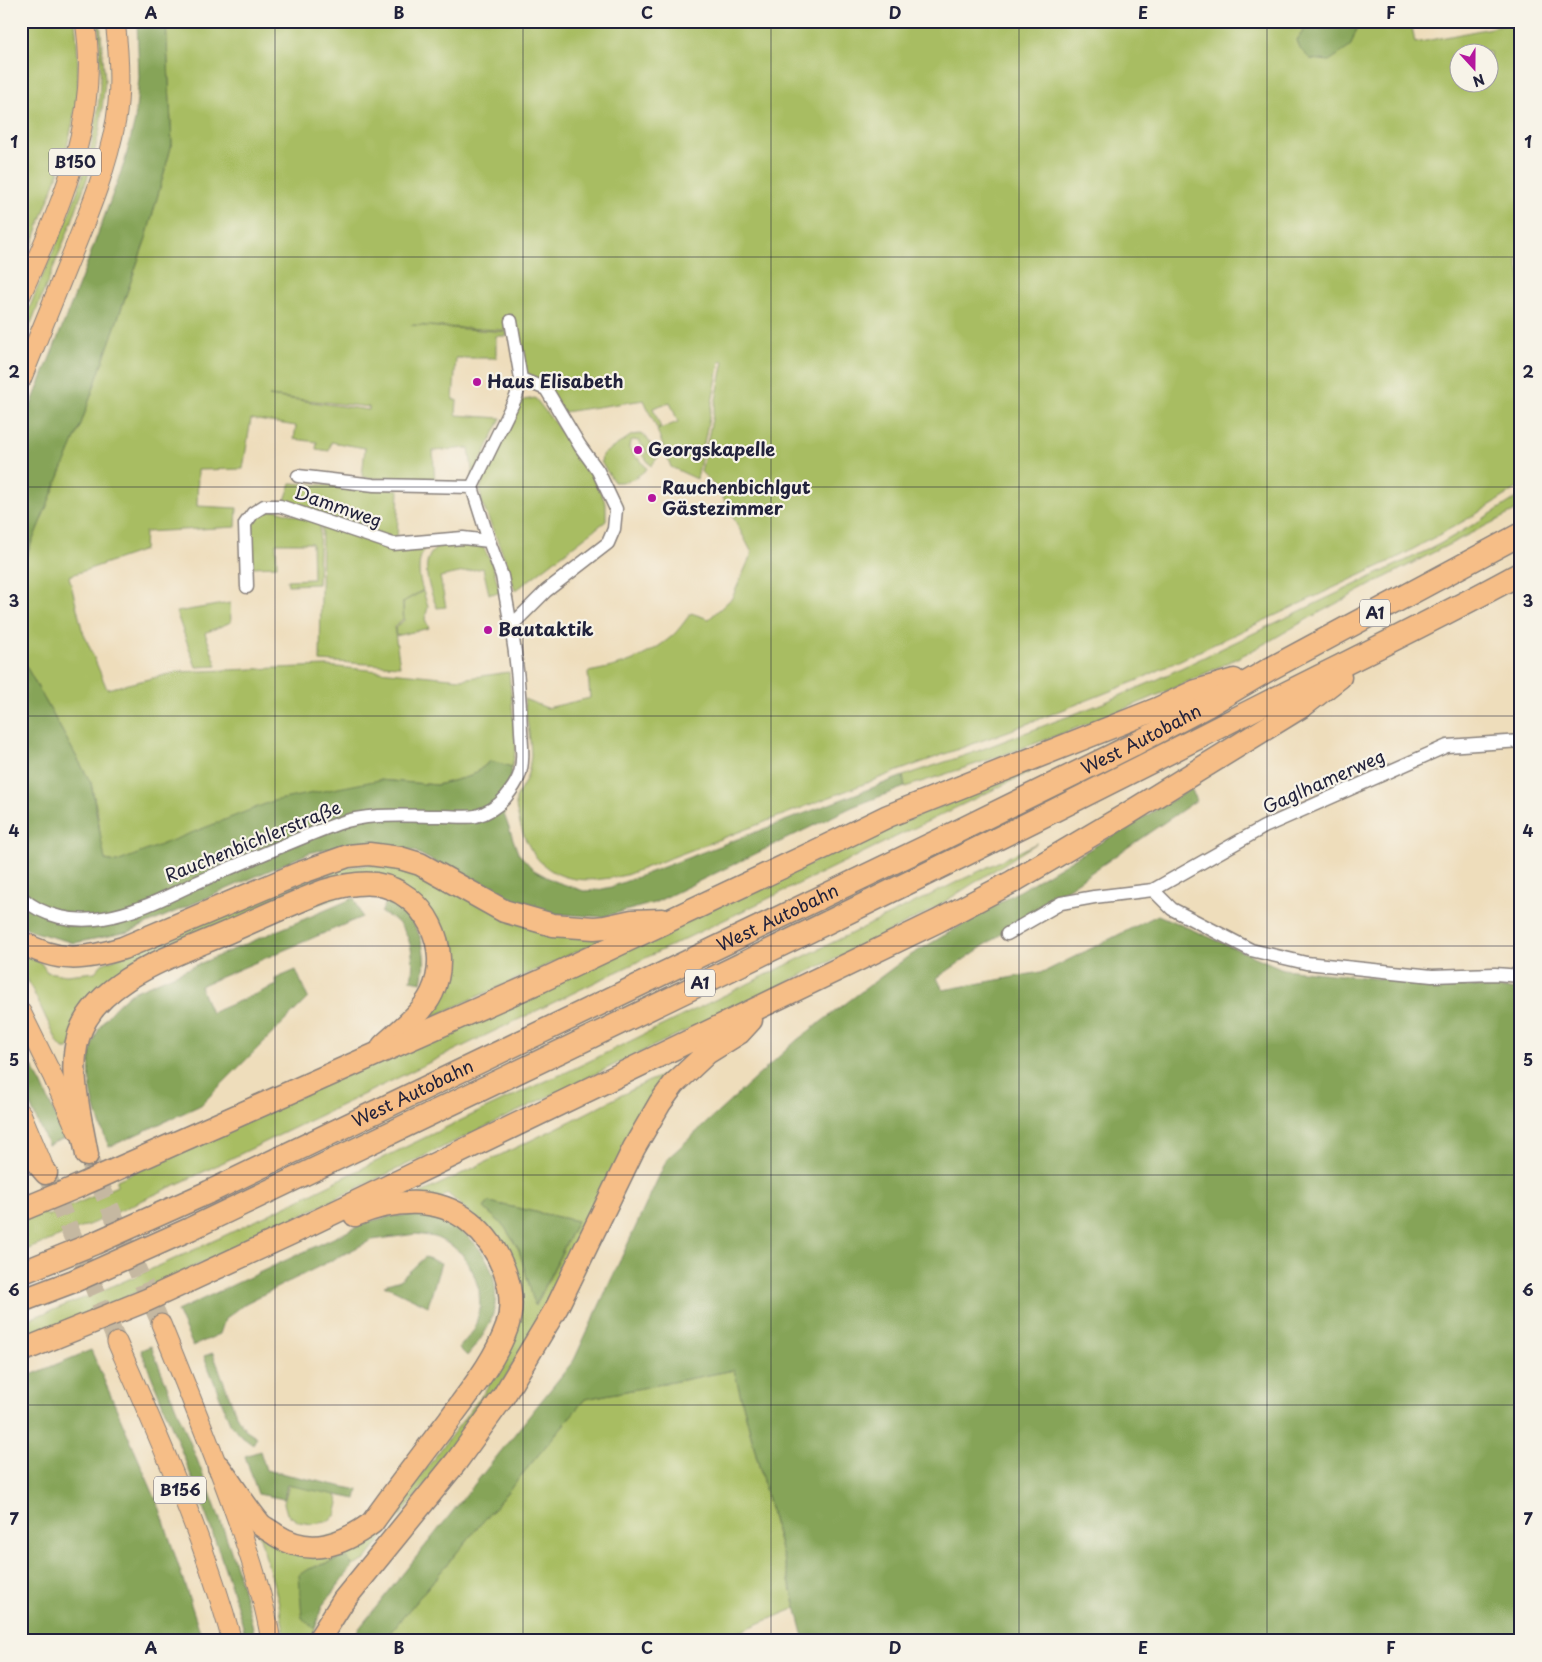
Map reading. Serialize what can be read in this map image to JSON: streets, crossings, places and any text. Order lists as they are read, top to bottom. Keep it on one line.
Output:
{"streets":{"highway":["A1","West Autobahn"],"main road":["B150","B156"],"street":["Dammweg","Gaglhamerweg","Rauchenbichlerstraße"]},"crossings":[["Dammweg","Rauchenbichlerstraße"]],"places":["Haus Elisabeth","Georgskapelle","Rauchenbichlgut Gästezimmer","Bautaktik"],"north":"bottom","grid":{"columns":["A","B","C","D","E","F"],"rows":["1","2","3","4","5","6","7"]}}
